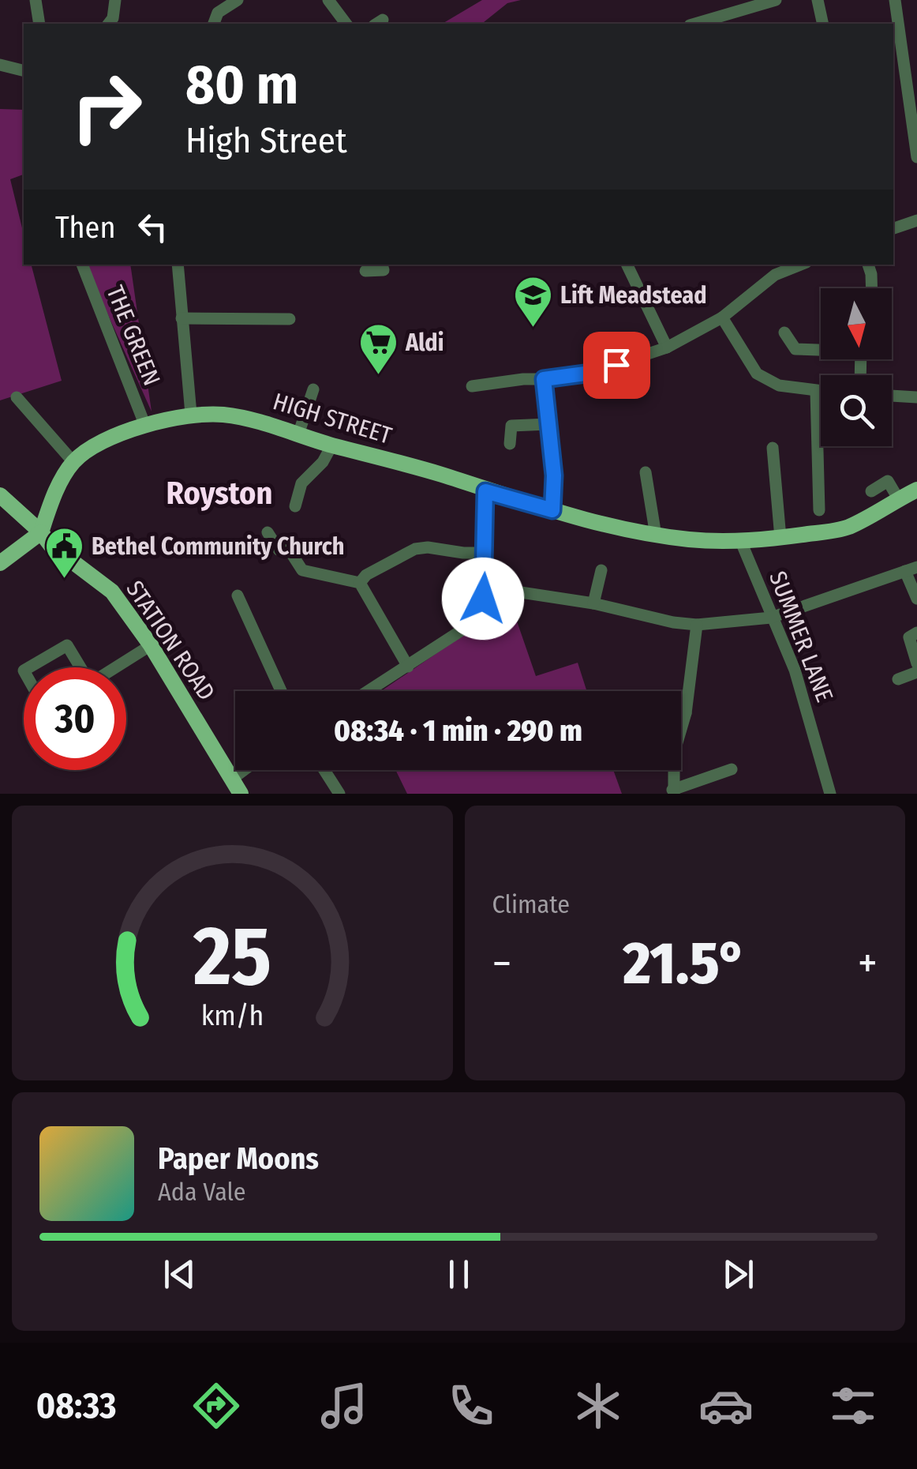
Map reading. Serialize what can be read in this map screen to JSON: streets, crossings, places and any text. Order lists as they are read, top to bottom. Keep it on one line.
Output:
{"streets":{"main road":["HIGH STREET","STATION ROAD"],"street":["THE GREEN","SUMMER LANE"]},"crossings":[["THE GREEN","HIGH STREET"],["HIGH STREET","SUMMER LANE"],["HIGH STREET","STATION ROAD"]],"districts":["Royston"],"places":{"school or university":["Lift Meadstead"],"supermarket":["Aldi"],"public building":["Bethel Community Church"]},"north":"bottom","page":{"turn":["80 m","High Street"],"then":"Then","limit":"30","trip":"08:34 · 1 min · 290 m","tile":"Climate","heat":["−","21.5°","+"],"song":["Paper Moons","Ada Vale"],"tabs":"08:33","gauge":["25","km/h"]}}
